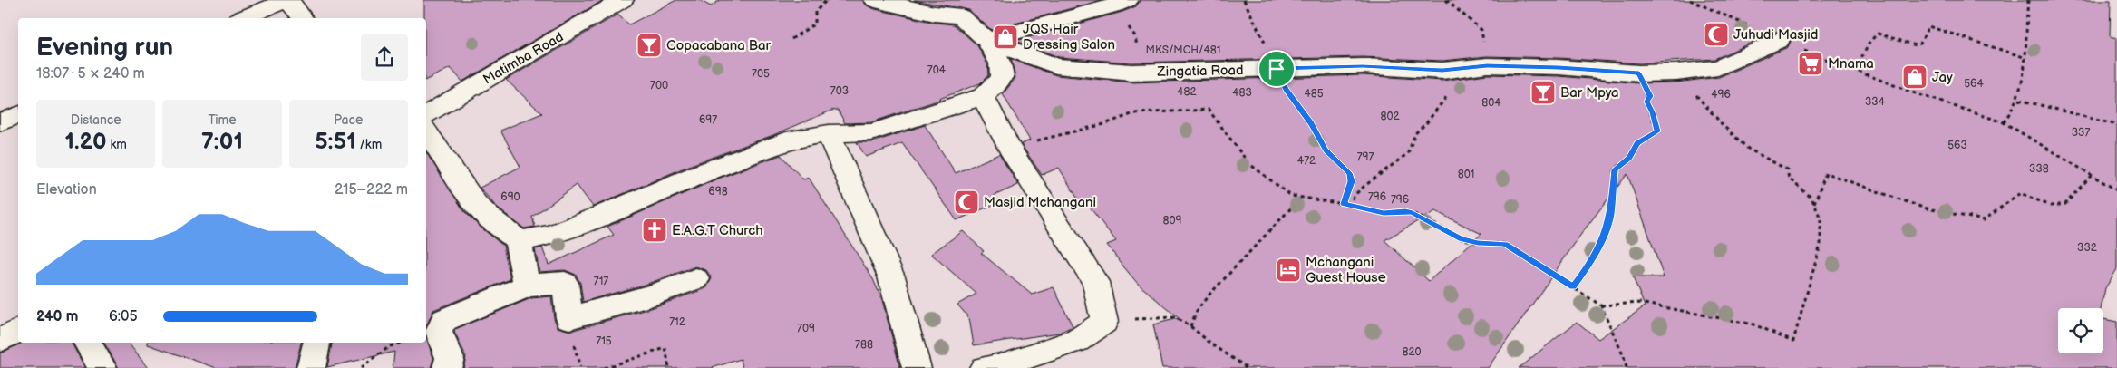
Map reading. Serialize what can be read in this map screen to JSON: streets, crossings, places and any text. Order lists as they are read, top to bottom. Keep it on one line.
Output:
{"streets":{"street":["Matimba Road","Zingatia Road"]},"places":{"mosque":["Juhudi Masjid","Masjid Mchangani"],"shop":["JQS Hair Dressing Salon","Jay"],"bar":["Copacabana Bar","Bar Mpya"],"supermarket":["Mnama"],"church":["E.A.G.T Church"],"hotel":["Mchangani Guest House"]},"house_numbers":["MKS/MCH/481","704","705","564","700","703","482","483","485","496","334","804","802","697","337","563","797","472","338","801","698","690","796","796","809","332","717","712","709","715","788","820"],"page":{"heading":["Evening run","18:07 · 5 × 240 m"],"stats":[["Distance","1.20 km"],["Time","7:01"],["Pace","5:51 /km"]],"chart":["Elevation","215–222 m"],"list":[{"name":"240 m","note":"6:05"}]}}
